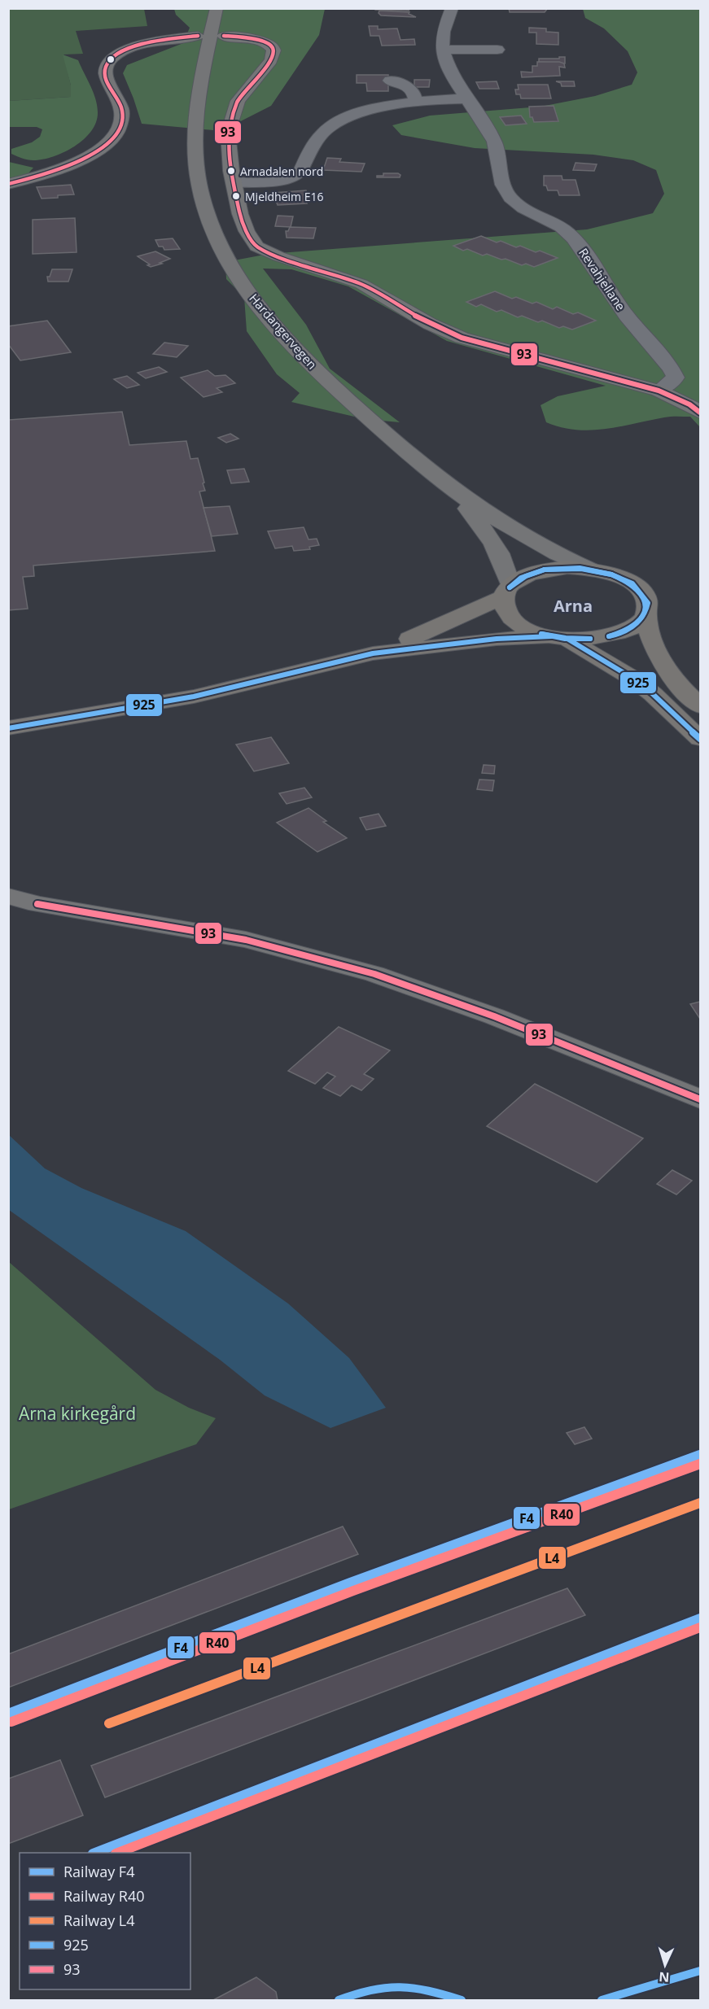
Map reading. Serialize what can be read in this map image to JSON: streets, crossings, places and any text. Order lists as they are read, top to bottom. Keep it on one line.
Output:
{"streets":{"main road":["Hardangervegen"],"street":["Revahjellane"]},"districts":["Arna"],"parks":["Arna kirkegård"],"places":["Arnadalen nord","Mjeldheim E16"],"lines":["transit line 93","transit line 925","rail line F4","rail line R40","rail line L4"],"legend":["Railway F4","Railway R40","Railway L4","925","93"],"north":"bottom"}
